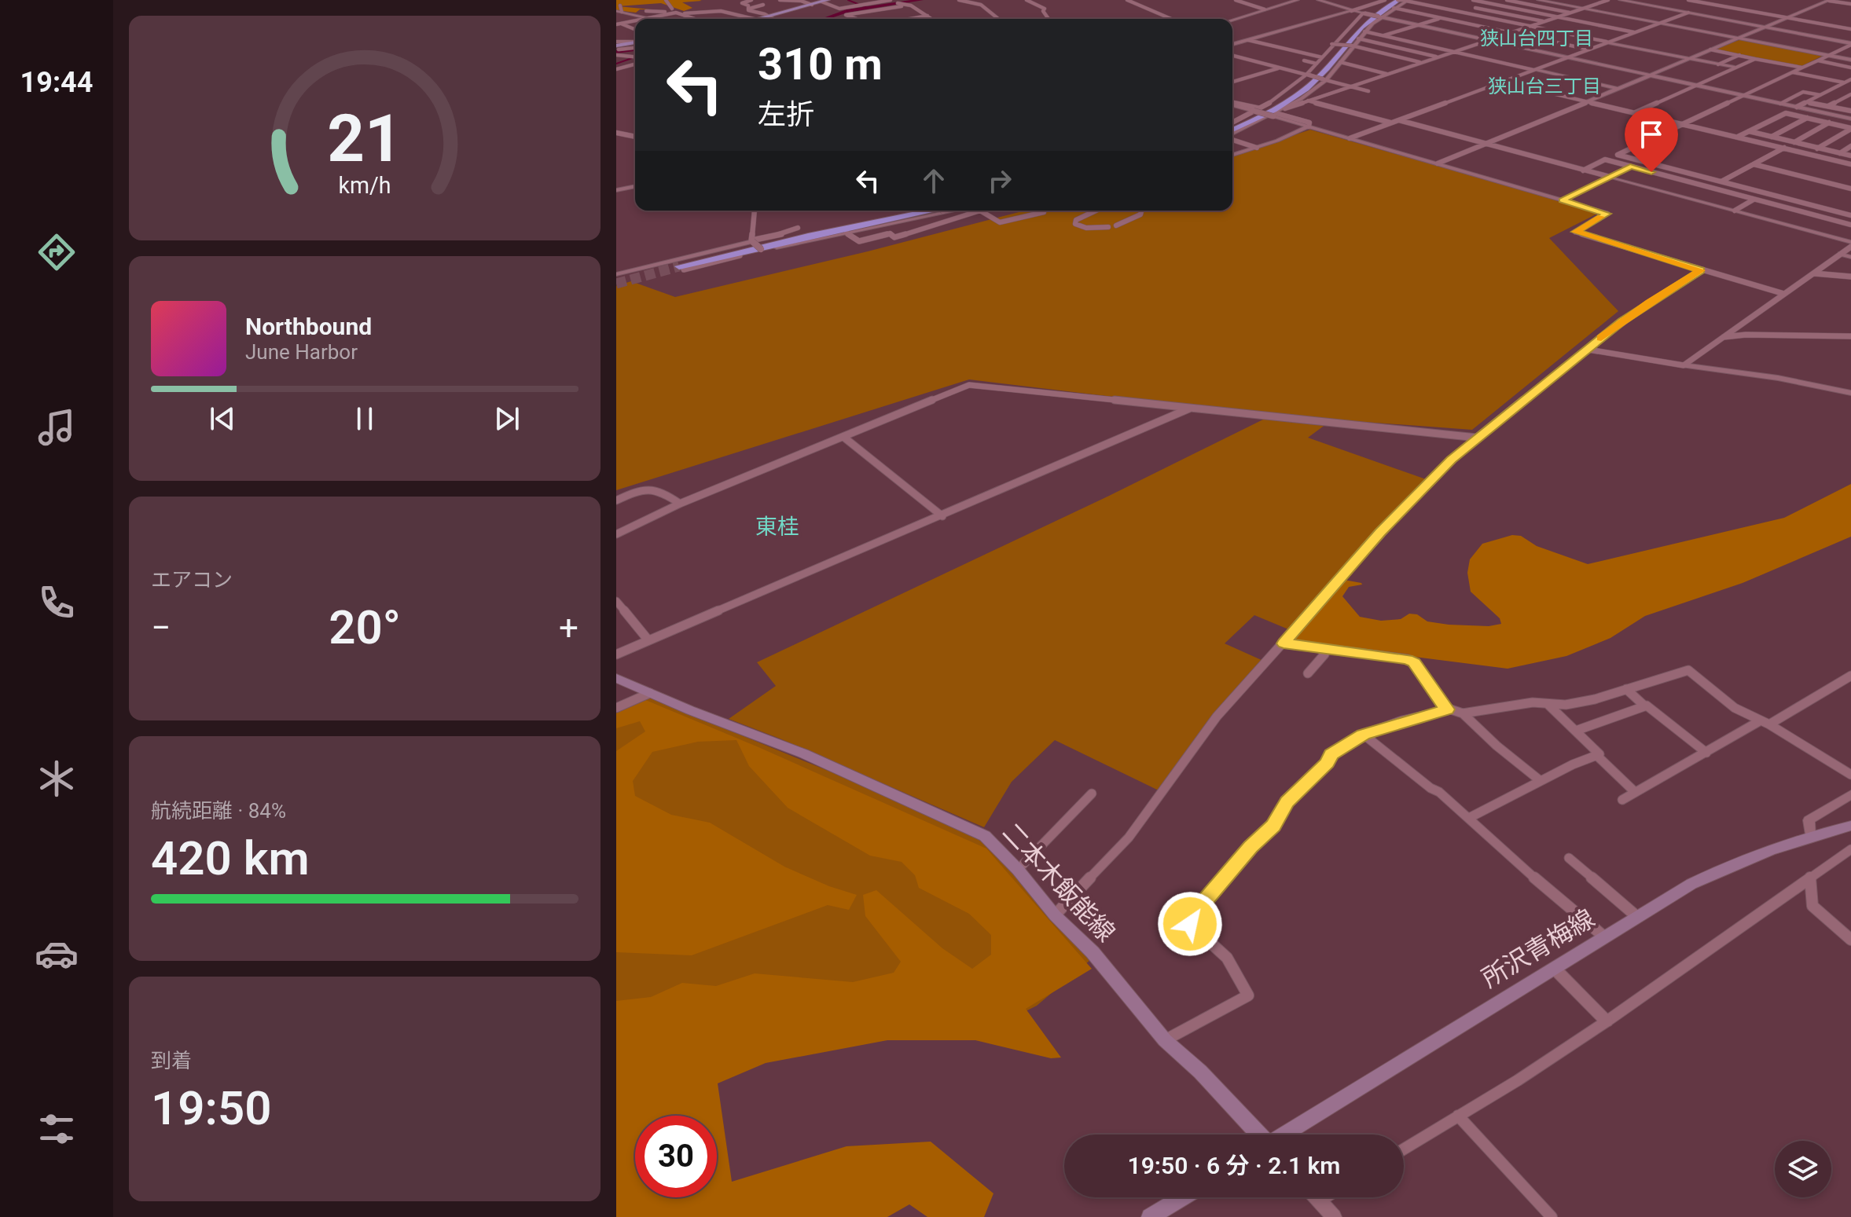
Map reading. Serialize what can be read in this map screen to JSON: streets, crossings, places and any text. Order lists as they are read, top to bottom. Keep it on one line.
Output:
{"streets":{"main road":["二本木飯能線","所沢青梅線"]},"districts":["狭山台四丁目","狭山台三丁目","東桂"],"page":{"tabs":"19:44","turn":["310 m","左折"],"song":["Northbound","June Harbor"],"tile":["エアコン",["航続距離 · 84%","420 km"],["到着","19:50"]],"heat":["−","20°","+"],"limit":"30","trip":"19:50 · 6 分 · 2.1 km","gauge":["21","km/h"]}}
